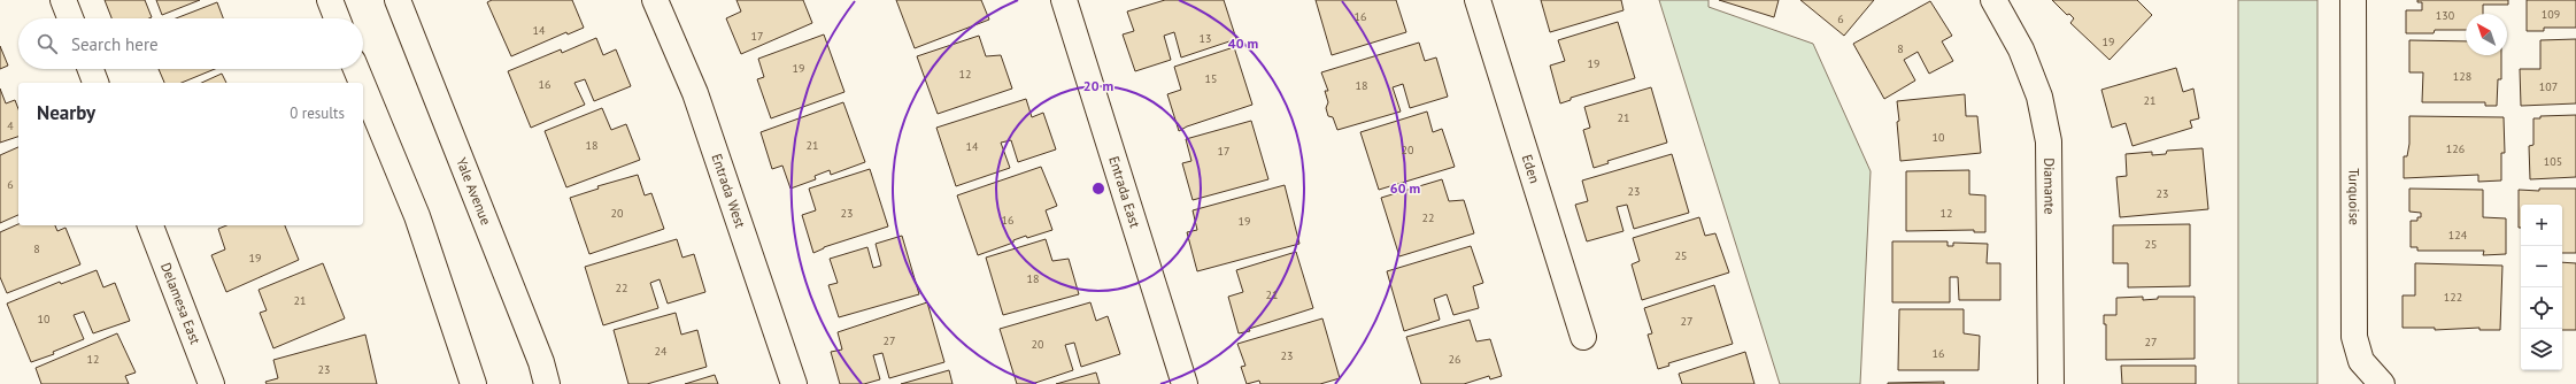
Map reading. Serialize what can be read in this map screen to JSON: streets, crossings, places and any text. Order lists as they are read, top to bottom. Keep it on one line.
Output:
{"streets":{"street":["Eden","Diamante","Yale Avenue","Entrada West","Entrada East","Turquoise","Delamesa East"]},"house_numbers":["109","130","16","6","14","17","13","19","8","19","19","12","128","15","16","18","107","21","21","4","10","18","21","14","126","20","17","105","6","23","23","20","23","12","22","16","19","124","25","8","25","19","18","22","21","122","21","10","27","27","27","20","24","16","23","12","26","23"],"north":"top left","page":{"search":"Search here","heading":["Nearby","0 results"],"map_buttons":["+","−"]},"rings":["40 m","20 m","60 m"]}
